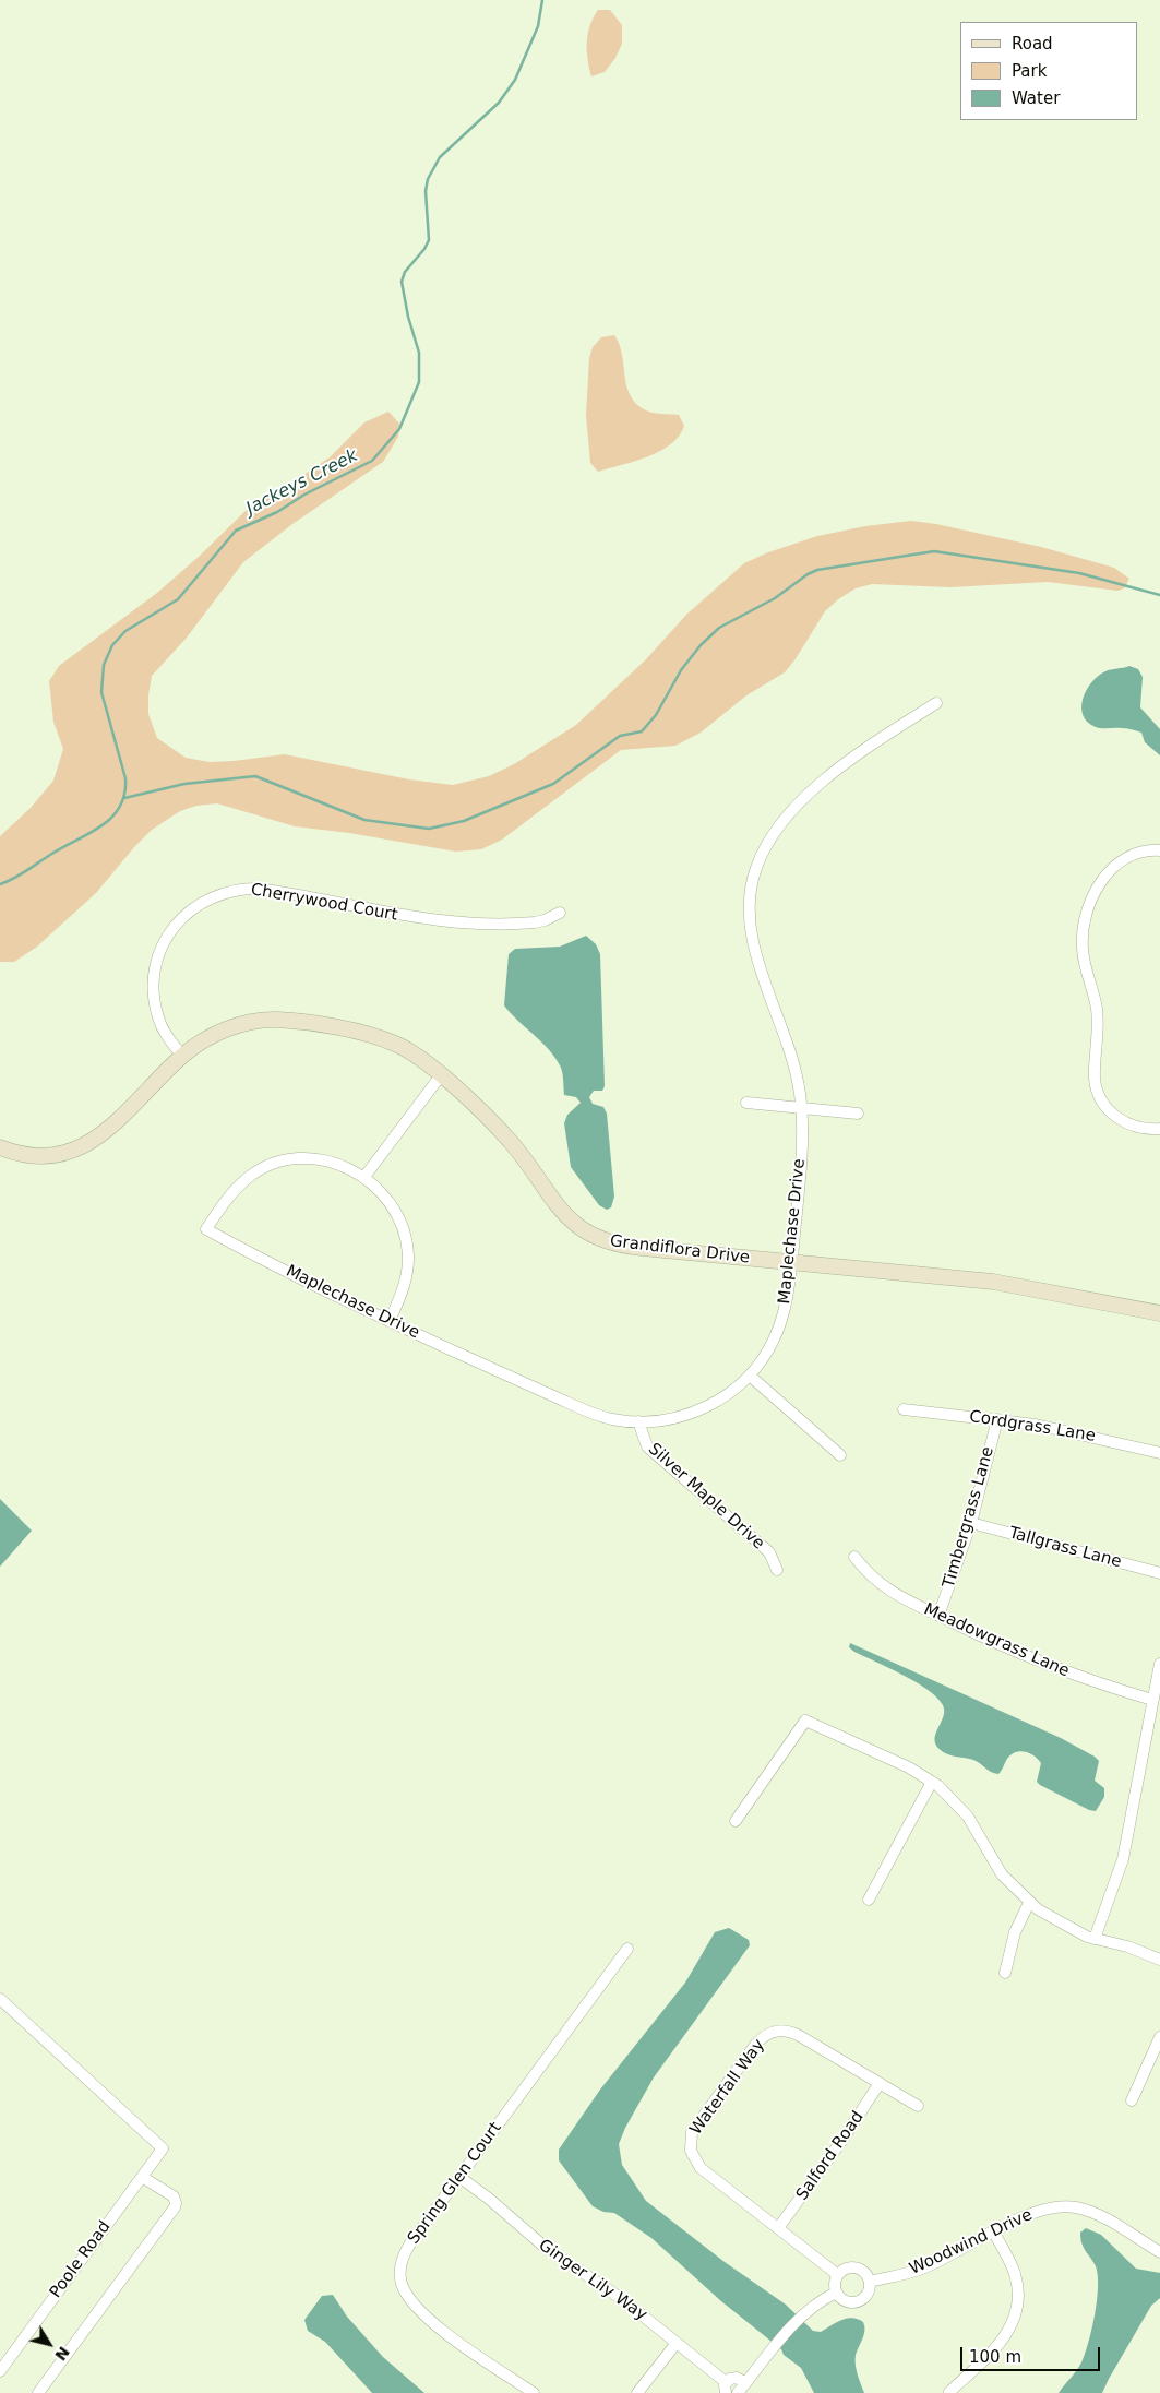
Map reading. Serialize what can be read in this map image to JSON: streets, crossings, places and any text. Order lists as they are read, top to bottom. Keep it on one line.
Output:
{"streets":{"street":["Cherrywood Court","Maplechase Drive","Grandiflora Drive","Cordgrass Lane","Silver Maple Drive","Timbergrass Lane","Tallgrass Lane","Meadowgrass Lane","Waterfall Way","Salford Road","Spring Glen Court","Woodwind Drive","Poole Road","Ginger Lily Way"]},"crossings":[["Cherrywood Court","Grandiflora Drive"],["Maplechase Drive","Grandiflora Drive"],["Maplechase Drive","Silver Maple Drive"],["Cordgrass Lane","Timbergrass Lane"],["Timbergrass Lane","Tallgrass Lane"],["Timbergrass Lane","Meadowgrass Lane"],["Waterfall Way","Salford Road"],["Waterfall Way","Woodwind Drive"],["Spring Glen Court","Ginger Lily Way"]],"water":["Jackeys Creek"],"legend":["Road","Park","Water"],"scale_bar":"100 m","north":"bottom right"}
